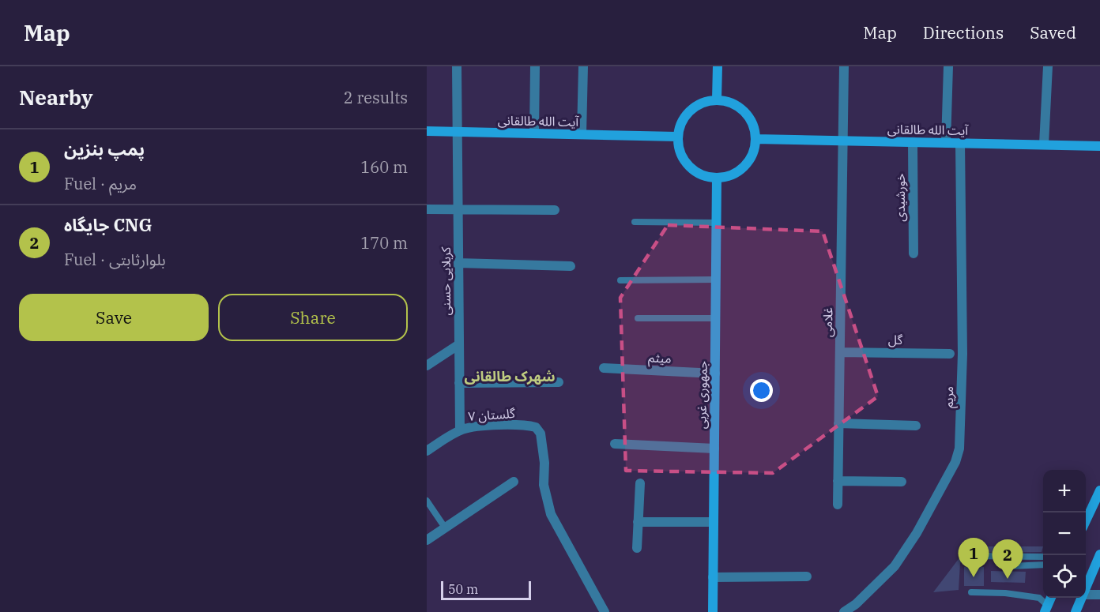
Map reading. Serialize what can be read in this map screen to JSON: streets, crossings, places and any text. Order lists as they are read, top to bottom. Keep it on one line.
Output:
{"streets":{"street":["آیت الله طالقانی","خورشیدی","کربلایی حسنی","غلامی","گل","میثم","جمهوری غربی","مریم","گلستان ۷"]},"crossings":[["آیت الله طالقانی","خورشیدی"],["آیت الله طالقانی","کربلایی حسنی"],["آیت الله طالقانی","غلامی"],["آیت الله طالقانی","جمهوری غربی"],["آیت الله طالقانی","مریم"],["کربلایی حسنی","گلستان ۷"],["غلامی","گل"],["میثم","جمهوری غربی"]],"districts":["شهرک طالقانی"],"scale_bar":"50 m","page":{"header":"Map","nav":["Map","Directions","Saved"],"heading":["Nearby","2 results"],"list":[{"mark":"1","name":"پمپ بنزین","note":"Fuel · مریم","value":"160 m"},{"mark":"2","name":"جایگاه CNG","note":"Fuel · بلوارثابتی","value":"170 m"}],"buttons":["Save","Share"],"map_buttons":["+","−"],"pins":["1","2"],"scale":"50 m"}}
